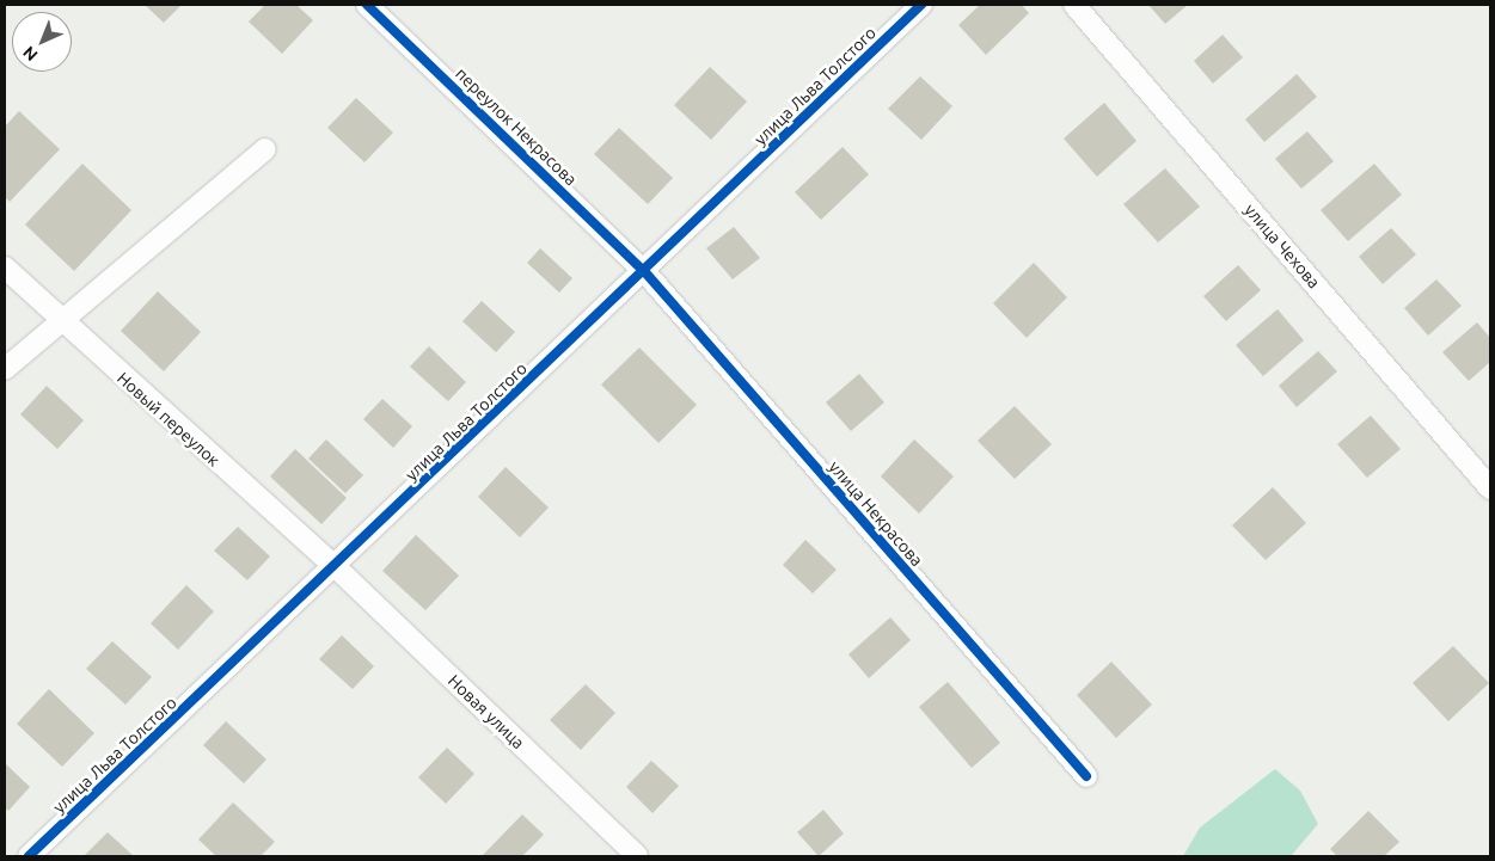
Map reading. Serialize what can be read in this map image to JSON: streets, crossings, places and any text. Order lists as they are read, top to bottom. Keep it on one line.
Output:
{"streets":{"street":["улица Льва Толстого","переулок Некрасова","улица Чехова","Новый переулок","улица Некрасова","Новая улица"]},"crossings":[["улица Льва Толстого","переулок Некрасова"],["улица Льва Толстого","Новый переулок"],["улица Льва Толстого","улица Некрасова"],["улица Льва Толстого","Новая улица"],["переулок Некрасова","улица Некрасова"],["Новый переулок","Новая улица"]],"north":"bottom left"}
